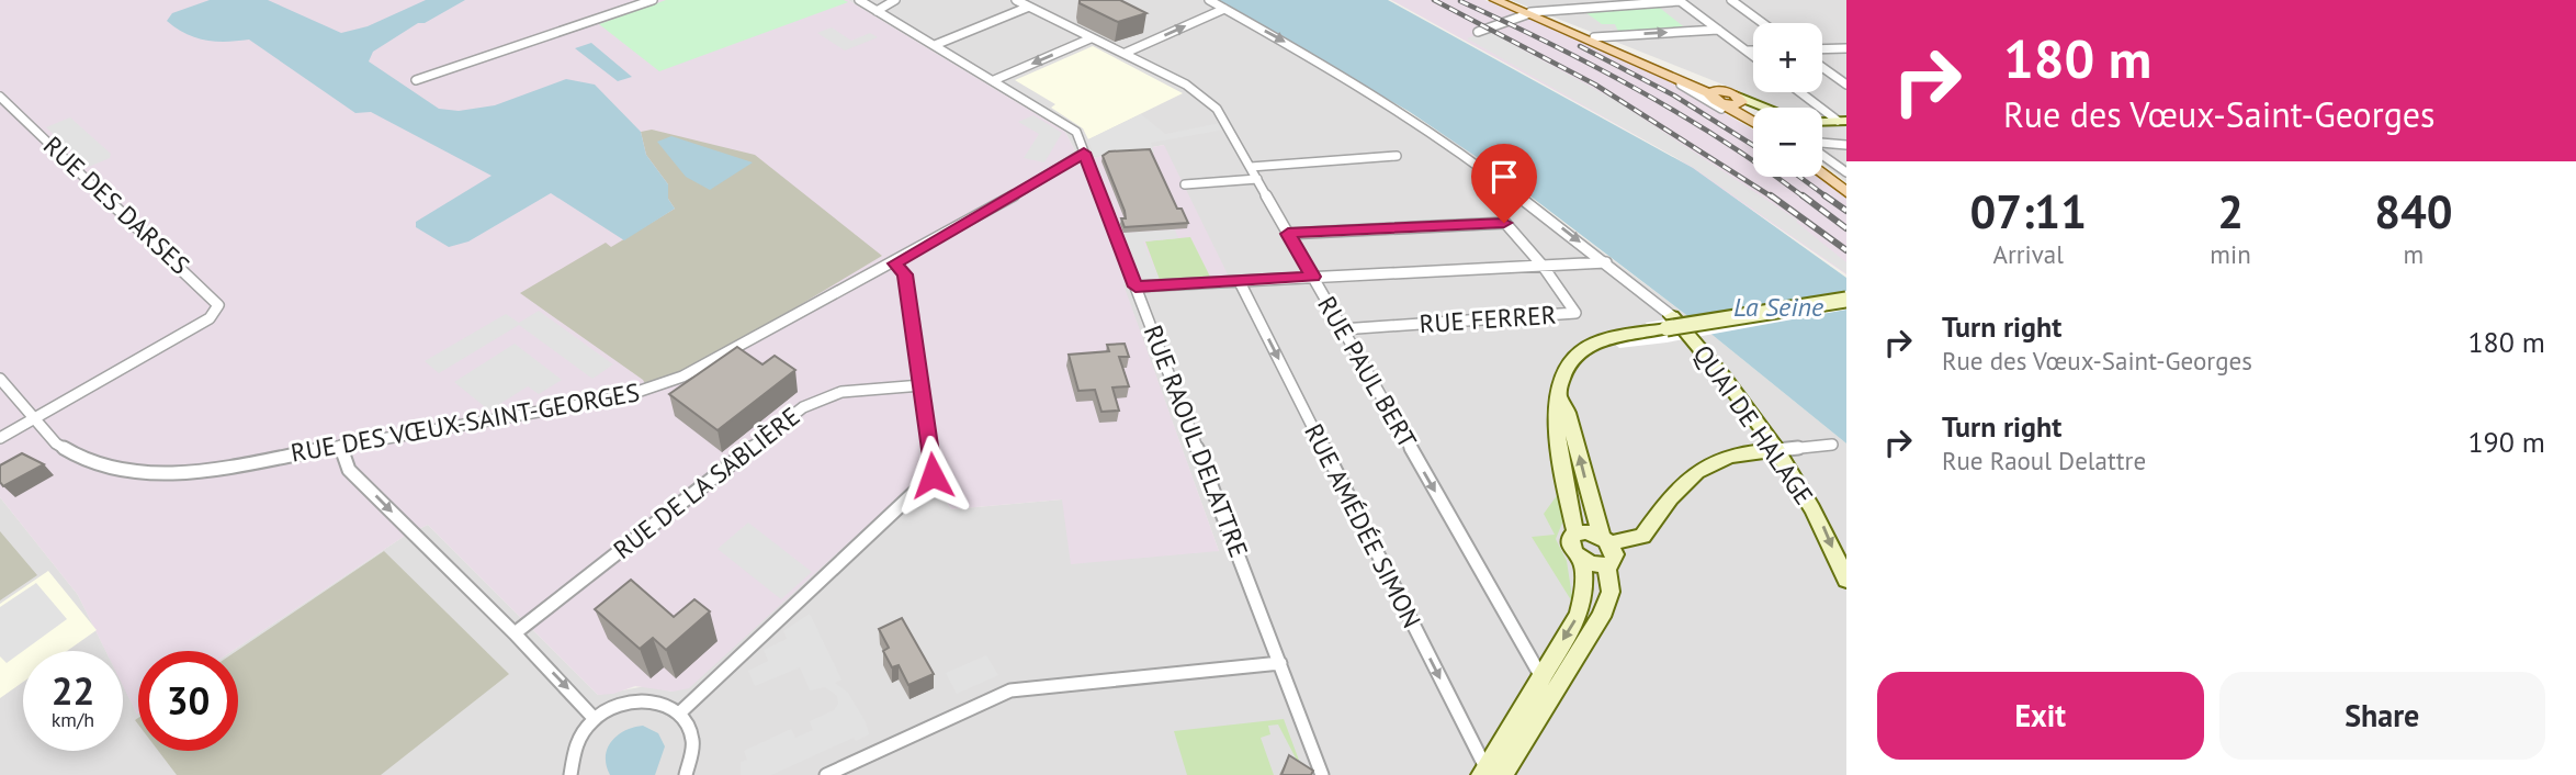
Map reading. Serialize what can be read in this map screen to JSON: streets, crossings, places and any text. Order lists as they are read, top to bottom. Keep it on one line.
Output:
{"streets":{"main road":["QUAI DE HALAGE"],"street":["RUE DES DARSES","RUE FERRER","RUE PAUL BERT","RUE DES VŒUX-SAINT-GEORGES","RUE RAOUL DELATTRE","RUE DE LA SABLIÈRE","RUE AMÉDÉE SIMON"]},"crossings":[["RUE DES DARSES","RUE DES VŒUX-SAINT-GEORGES"],["RUE FERRER","RUE PAUL BERT"],["RUE DES VŒUX-SAINT-GEORGES","RUE RAOUL DELATTRE"]],"one_way":["RUE PAUL BERT","QUAI DE HALAGE","RUE AMÉDÉE SIMON"],"water":["La Seine"],"page":{"turn":["180 m","Rue des Vœux-Saint-Georges"],"map_buttons":["+","−"],"eta":["07:11","Arrival","2","min","840","m"],"list":[{"name":"Turn right","note":"Rue des Vœux-Saint-Georges","value":"180 m"},{"name":"Turn right","note":"Rue Raoul Delattre","value":"190 m"}],"speed":"22 km/h","limit":"30","buttons":["Exit","Share"]}}
